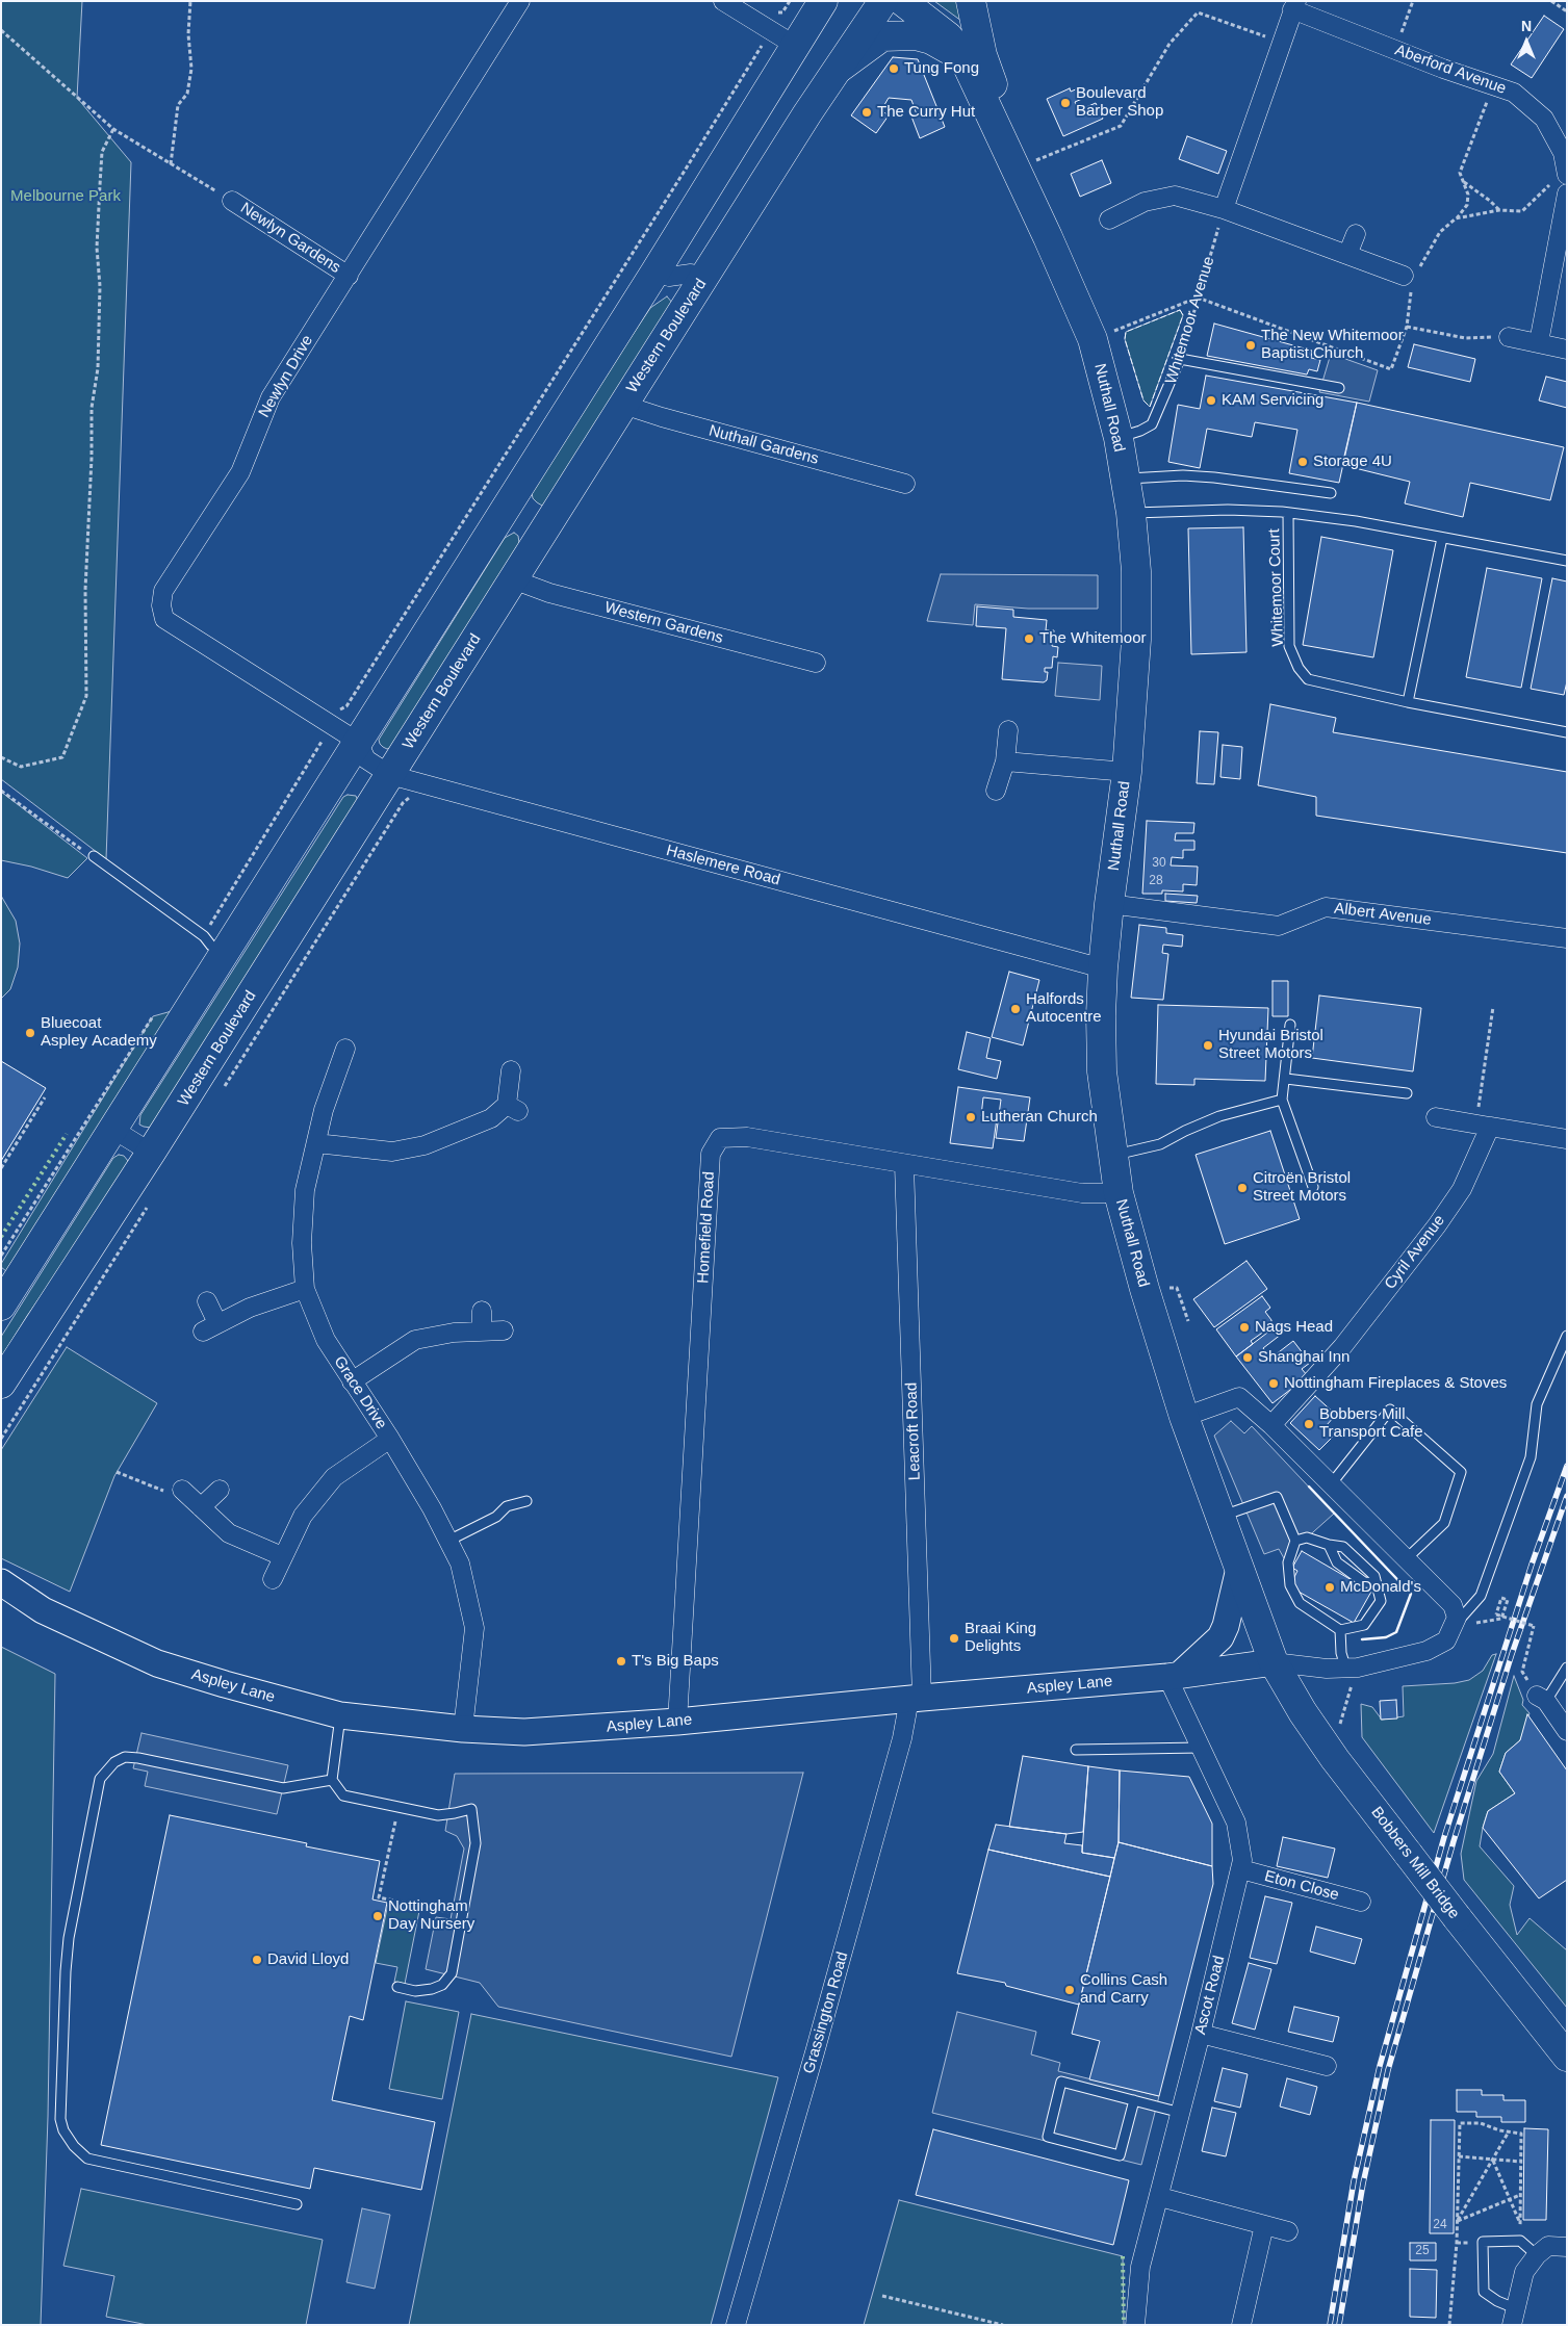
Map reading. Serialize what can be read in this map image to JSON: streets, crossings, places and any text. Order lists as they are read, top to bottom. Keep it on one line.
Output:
{"streets":{"main road":["Western Boulevard","Nuthall Road","Aspley Lane","Bobbers Mill Bridge"],"street":["Aberford Avenue","Newlyn Gardens","Newlyn Drive","Nuthall Gardens","Western Gardens","Haslemere Road","Albert Avenue","Homefield Road","Cyril Avenue","Grace Drive","Leacroft Road","Eton Close","Ascot Road","Grassington Road"],"lane":["Whitemoor Avenue","Whitemoor Court"]},"crossings":[["Newlyn Gardens","Newlyn Drive"],["Whitemoor Avenue","Nuthall Road"],["Western Boulevard","Nuthall Gardens"],["Western Boulevard","Western Gardens"],["Western Boulevard","Haslemere Road"],["Newlyn Drive","Haslemere Road"],["Nuthall Road","Whitemoor Court"],["Nuthall Road","Haslemere Road"],["Nuthall Road","Albert Avenue"],["Nuthall Road","Homefield Road"],["Nuthall Road","Aspley Lane"],["Nuthall Road","Bobbers Mill Bridge"],["Homefield Road","Leacroft Road"],["Homefield Road","Aspley Lane"],["Grace Drive","Aspley Lane"],["Leacroft Road","Aspley Lane"],["Leacroft Road","Grassington Road"],["Aspley Lane","Bobbers Mill Bridge"],["Aspley Lane","Ascot Road"],["Aspley Lane","Grassington Road"],["Eton Close","Ascot Road"]],"parks":["Melbourne Park"],"places":["Tung Fong","Boulevard Barber Shop","The Curry Hut","The New Whitemoor Baptist Church","KAM Servicing","Storage 4U","The Whitemoor","Halfords Autocentre","Bluecoat Aspley Academy","Hyundai Bristol Street Motors","Lutheran Church","Citroën Bristol Street Motors","Nags Head","Shanghai Inn","Nottingham Fireplaces & Stoves","Bobbers Mill Transport Cafe","McDonald's","Braai King Delights","T's Big Baps","Nottingham Day Nursery","David Lloyd","Collins Cash and Carry"],"house_numbers":["30","28","24","25"],"north":"top"}
